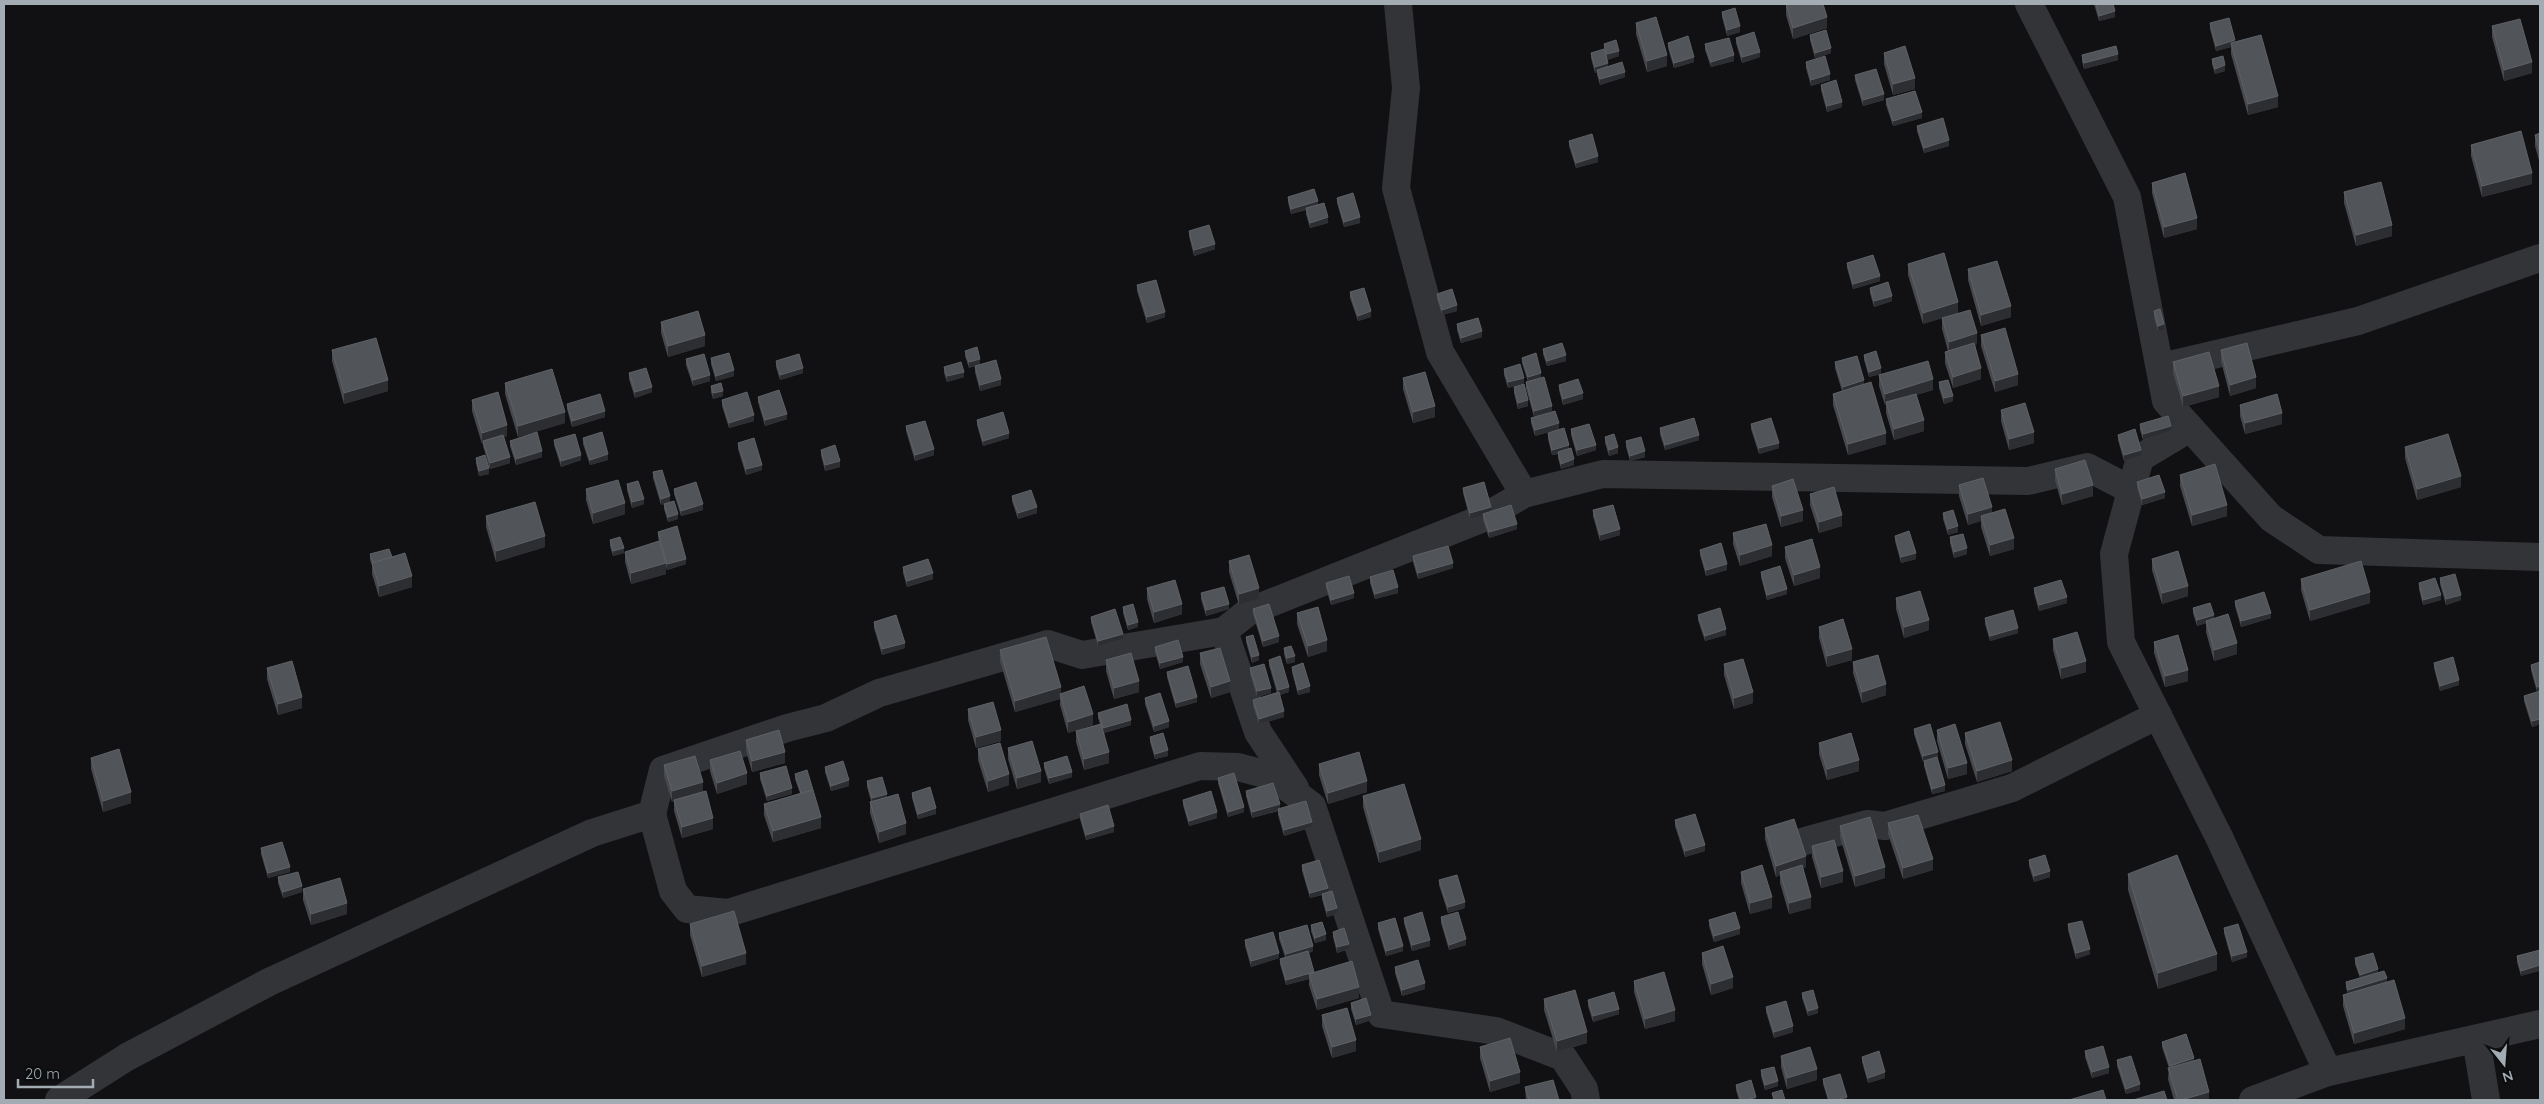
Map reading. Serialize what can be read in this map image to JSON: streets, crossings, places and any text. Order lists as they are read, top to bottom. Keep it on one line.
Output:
{"scale_bar":"20 m","north":"bottom"}
